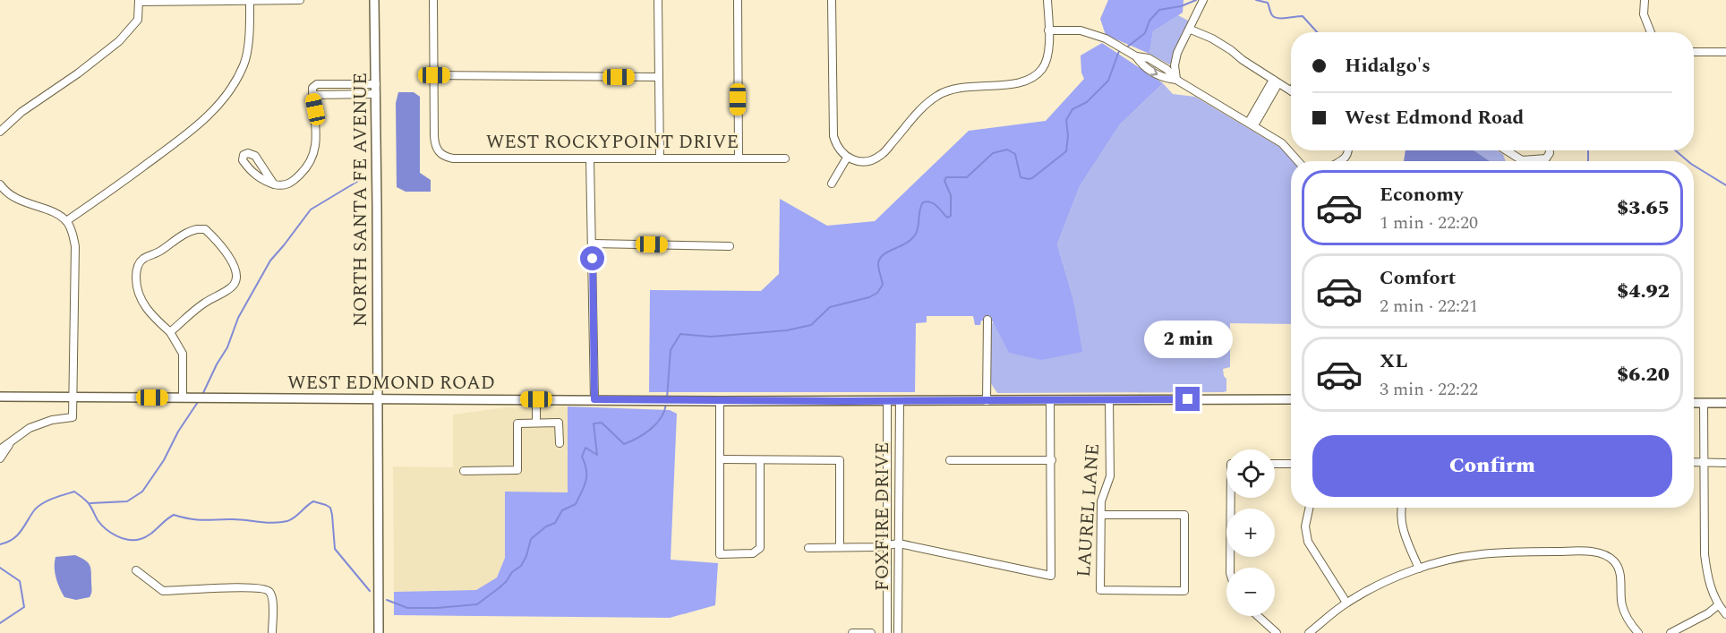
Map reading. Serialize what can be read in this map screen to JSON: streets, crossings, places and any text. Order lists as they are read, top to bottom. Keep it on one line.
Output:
{"streets":{"main road":["NORTH SANTA FE AVENUE","WEST EDMOND ROAD"],"street":["WEST ROCKYPOINT DRIVE","LAUREL LANE","FOXFIRE DRIVE"]},"crossings":[["NORTH SANTA FE AVENUE","WEST EDMOND ROAD"],["WEST EDMOND ROAD","LAUREL LANE"],["WEST EDMOND ROAD","FOXFIRE DRIVE"]],"page":{"banner":["Hidalgo's","West Edmond Road"],"list":[{"name":"Economy","note":"1 min · 22:20","value":"$3.65"},{"name":"Comfort","note":"2 min · 22:21","value":"$4.92"},{"name":"XL","note":"3 min · 22:22","value":"$6.20"}],"bubble":"2 min","buttons":"Confirm","map_buttons":["+","−"]}}
